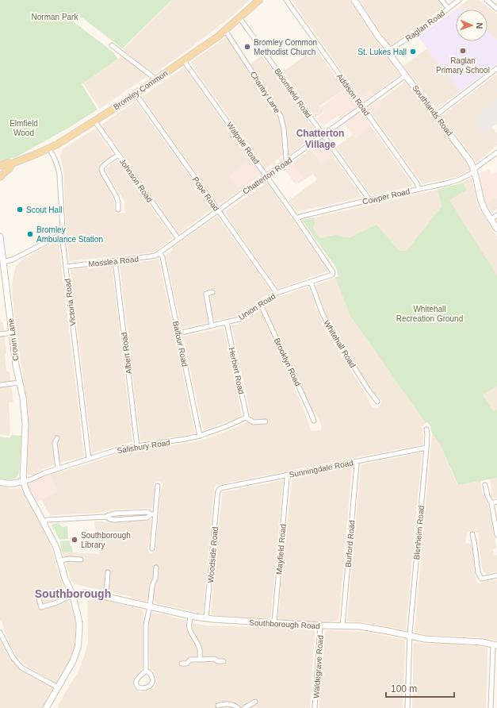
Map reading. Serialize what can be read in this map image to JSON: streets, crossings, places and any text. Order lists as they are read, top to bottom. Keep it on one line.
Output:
{"streets":{"main road":["Bromley Common"],"street":["Raglan Road","Chantry Lane","Bloomfield Road","Addison Road","Southlands Road","Walpole Road","Chatterton Road","Johnson Road","Pope Road","Cowper Road","Mosslea Road","Victoria Road","Union Road","Crown Lane","Balfour Road","Whitehall Road","Albert Road","Brooklyn Road","Herbert Road","Salisbury Road","Sunningdale Road","Blenheim Road","Burford Road","Mayfield Road","Woodside Road","Southborough Road","Waldegrave Road"]},"crossings":[["Raglan Road","Southlands Road"],["Bromley Common","Chantry Lane"],["Bromley Common","Bloomfield Road"],["Bromley Common","Walpole Road"],["Bromley Common","Johnson Road"],["Bromley Common","Pope Road"],["Bromley Common","Victoria Road"],["Chantry Lane","Chatterton Road"],["Bloomfield Road","Chatterton Road"],["Bloomfield Road","Cowper Road"],["Addison Road","Chatterton Road"],["Addison Road","Cowper Road"],["Southlands Road","Chatterton Road"],["Southlands Road","Cowper Road"],["Walpole Road","Chatterton Road"],["Walpole Road","Cowper Road"],["Walpole Road","Union Road"],["Chatterton Road","Johnson Road"],["Chatterton Road","Pope Road"],["Chatterton Road","Mosslea Road"],["Chatterton Road","Balfour Road"],["Pope Road","Union Road"],["Mosslea Road","Victoria Road"],["Mosslea Road","Balfour Road"],["Mosslea Road","Albert Road"],["Victoria Road","Salisbury Road"],["Union Road","Balfour Road"],["Union Road","Whitehall Road"],["Union Road","Brooklyn Road"],["Union Road","Herbert Road"],["Crown Lane","Salisbury Road"],["Crown Lane","Southborough Road"],["Balfour Road","Salisbury Road"],["Albert Road","Salisbury Road"],["Herbert Road","Salisbury Road"],["Sunningdale Road","Blenheim Road"],["Sunningdale Road","Burford Road"],["Sunningdale Road","Mayfield Road"],["Sunningdale Road","Woodside Road"],["Blenheim Road","Southborough Road"],["Burford Road","Southborough Road"],["Mayfield Road","Southborough Road"],["Woodside Road","Southborough Road"],["Southborough Road","Waldegrave Road"]],"districts":["Chatterton Village","Southborough"],"parks":["Norman Park","Elmfield Wood","Whitehall Recreation Ground"],"places":["Bromley Common Methodist Church","Raglan Primary School","St. Lukes Hall","Scout Hall","Bromley Ambulance Station","Southborough Library"],"scale_bar":"100 m","north":"right"}
